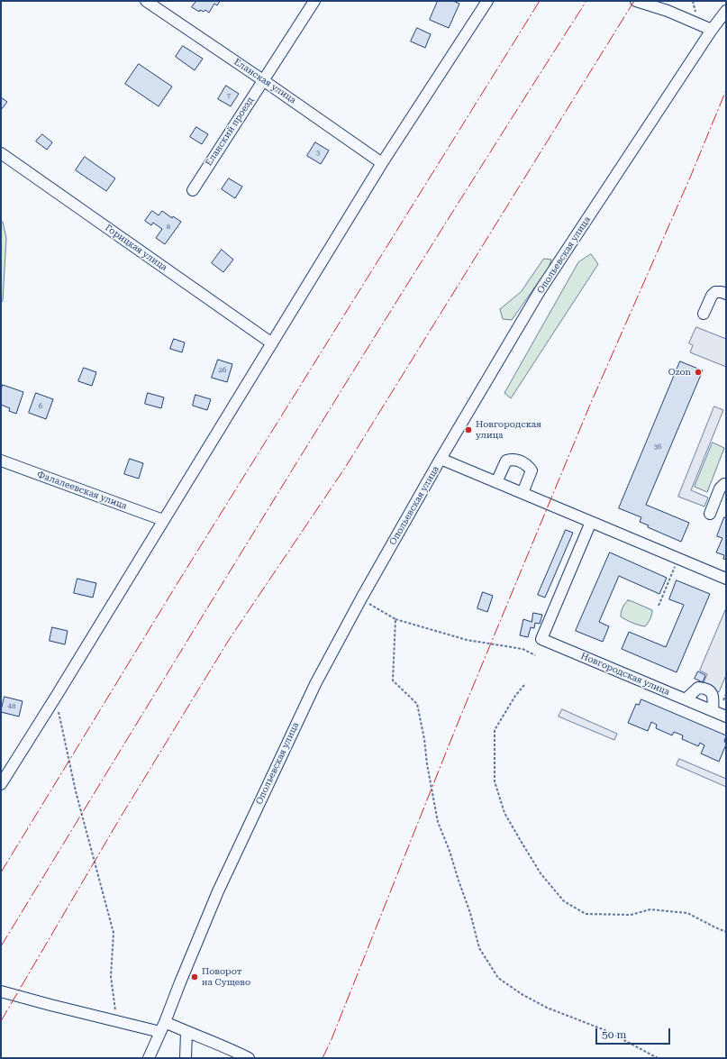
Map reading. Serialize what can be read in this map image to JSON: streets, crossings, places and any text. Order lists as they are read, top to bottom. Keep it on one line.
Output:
{"streets":{"street":["Еланская улица","Еланский проезд","Горицкая улица","Опольевская улица","Фалалеевская улица","Новгородская улица"]},"crossings":[["Еланская улица","Еланский проезд"]],"places":["Ozon","Новгородская улица","Поворот на Сущево"],"house_numbers":["7","3","8","26","6","36","48"],"scale_bar":"50 m"}
